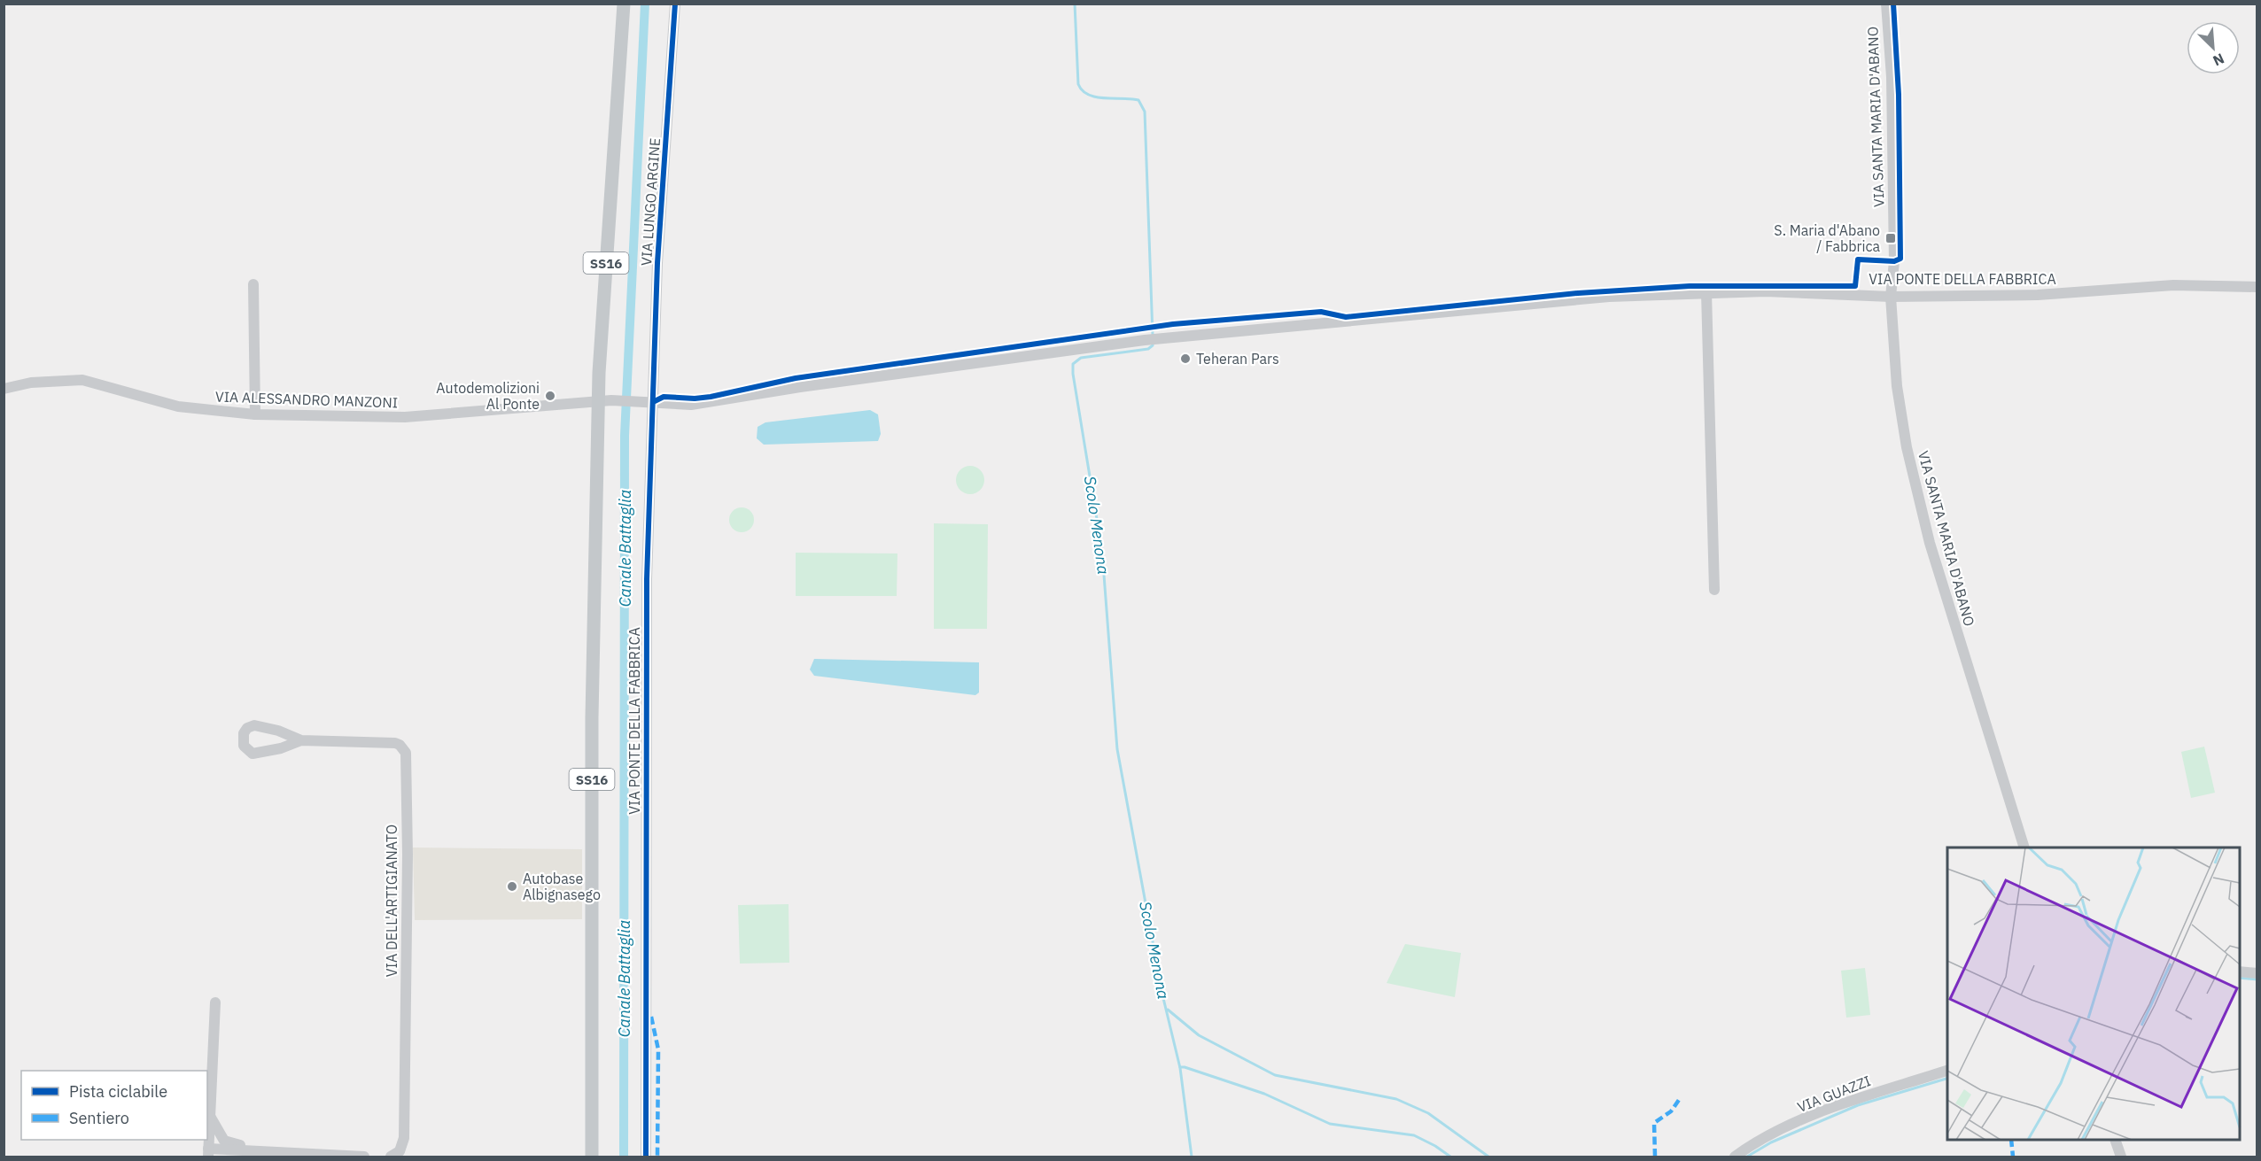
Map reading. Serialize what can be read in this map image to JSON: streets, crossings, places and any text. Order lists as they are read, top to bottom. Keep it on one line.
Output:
{"streets":{"main road":["SS16"],"street":["VIA SANTA MARIA D'ABANO","VIA LUNGO ARGINE","VIA PONTE DELLA FABBRICA","VIA ALESSANDRO MANZONI","VIA DELL'ARTIGIANATO","VIA GUAZZI"]},"crossings":[["VIA SANTA MARIA D'ABANO","VIA PONTE DELLA FABBRICA"],["VIA LUNGO ARGINE","VIA PONTE DELLA FABBRICA"],["SS16","VIA PONTE DELLA FABBRICA"],["SS16","VIA ALESSANDRO MANZONI"],["VIA PONTE DELLA FABBRICA","VIA ALESSANDRO MANZONI"]],"water":["Scolo Menona","Canale Battaglia"],"places":{"transit":["S. Maria d'Abano / Fabbrica"],"other":["Teheran Pars","Autodemolizioni Al Ponte","Autobase Albignasego"]},"legend":["Pista ciclabile","Sentiero"],"north":"bottom right"}
